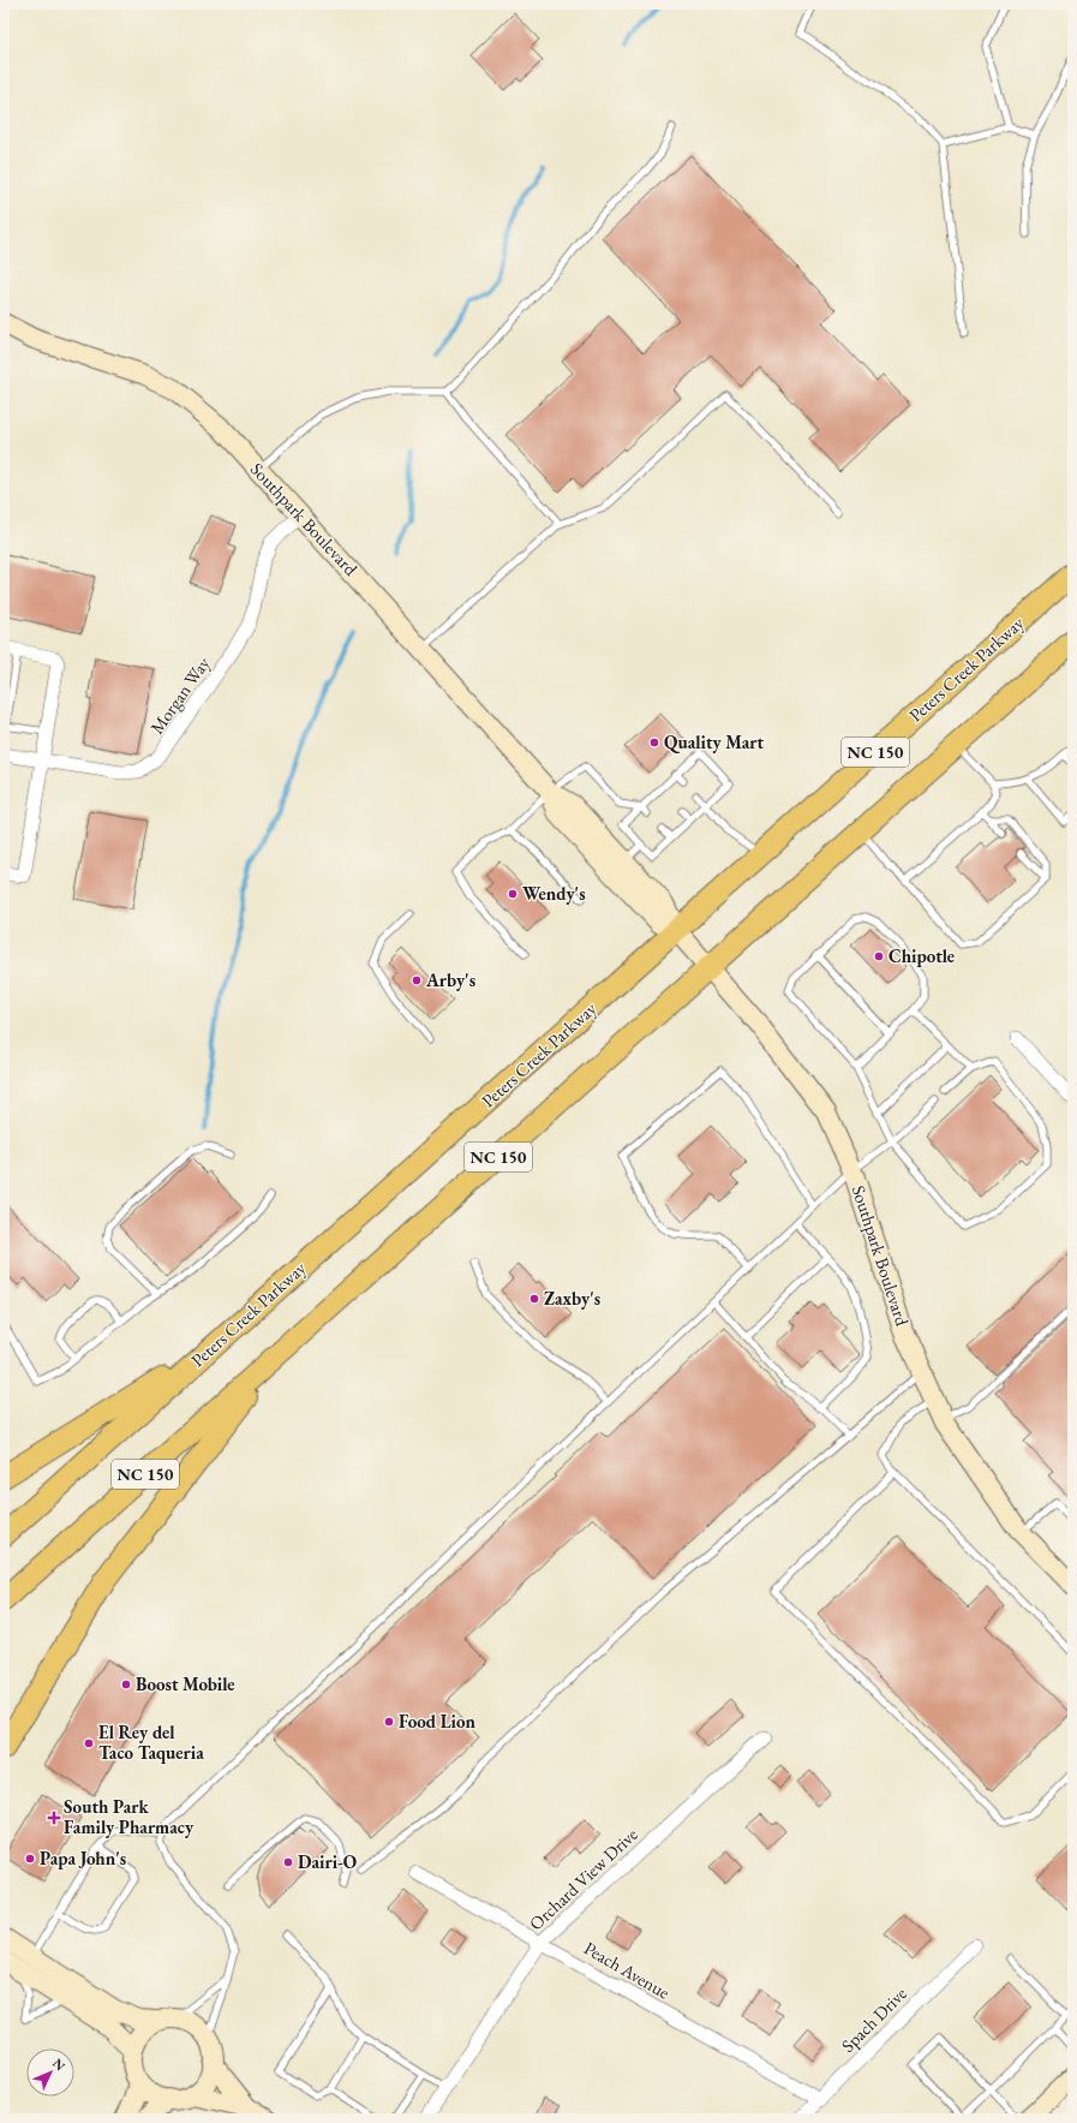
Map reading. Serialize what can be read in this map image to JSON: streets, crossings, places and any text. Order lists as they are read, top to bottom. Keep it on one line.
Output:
{"streets":{"main road":["Peters Creek Parkway","NC 150"],"street":["Southpark Boulevard","Morgan Way","Orchard View Drive","Peach Avenue","Spach Drive"]},"crossings":[["Southpark Boulevard","Peters Creek Parkway"],["Southpark Boulevard","Morgan Way"],["Southpark Boulevard","NC 150"],["Orchard View Drive","Peach Avenue"],["Peach Avenue","Spach Drive"]],"places":{"other":["Quality Mart","Wendy's","Chipotle","Arby's","Zaxby's","Boost Mobile","Food Lion","El Rey del Taco Taqueria","Papa John's","Dairi-O"],"health":["South Park Family Pharmacy"]},"north":"top right"}
